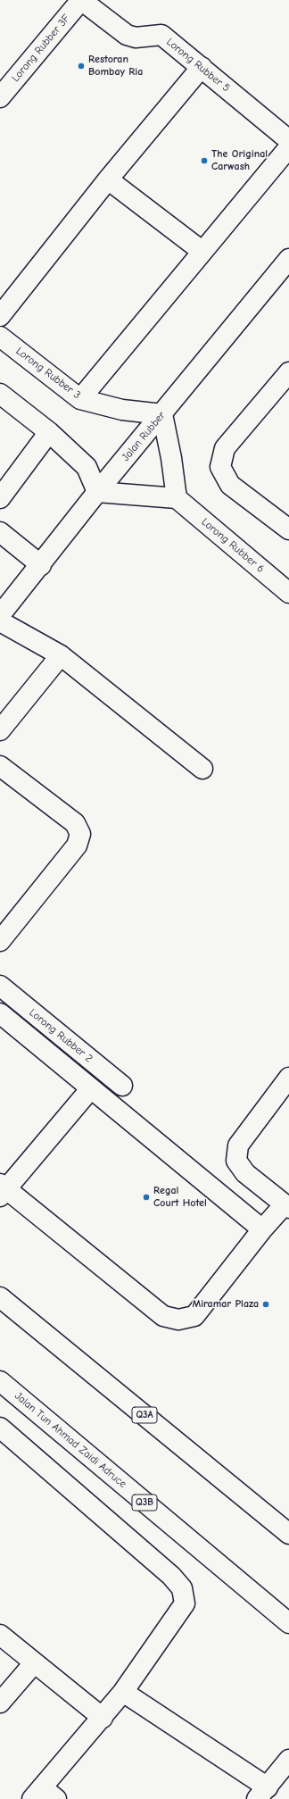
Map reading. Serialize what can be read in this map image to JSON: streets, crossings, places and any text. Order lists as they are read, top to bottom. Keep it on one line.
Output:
{"streets":{"main road":["Lorong Rubber 3F","Lorong Rubber 5","Lorong Rubber 3","Jalan Rubber","Lorong Rubber 6","Lorong Rubber 2","Q3A","Jalan Tun Ahmad Zaidi Adruce","Q3B"]},"crossings":[["Lorong Rubber 3F","Lorong Rubber 5"],["Lorong Rubber 3","Jalan Rubber"]],"places":["Restoran Bombay Ria","The Original Carwash","Regal Court Hotel","Miramar Plaza"]}
